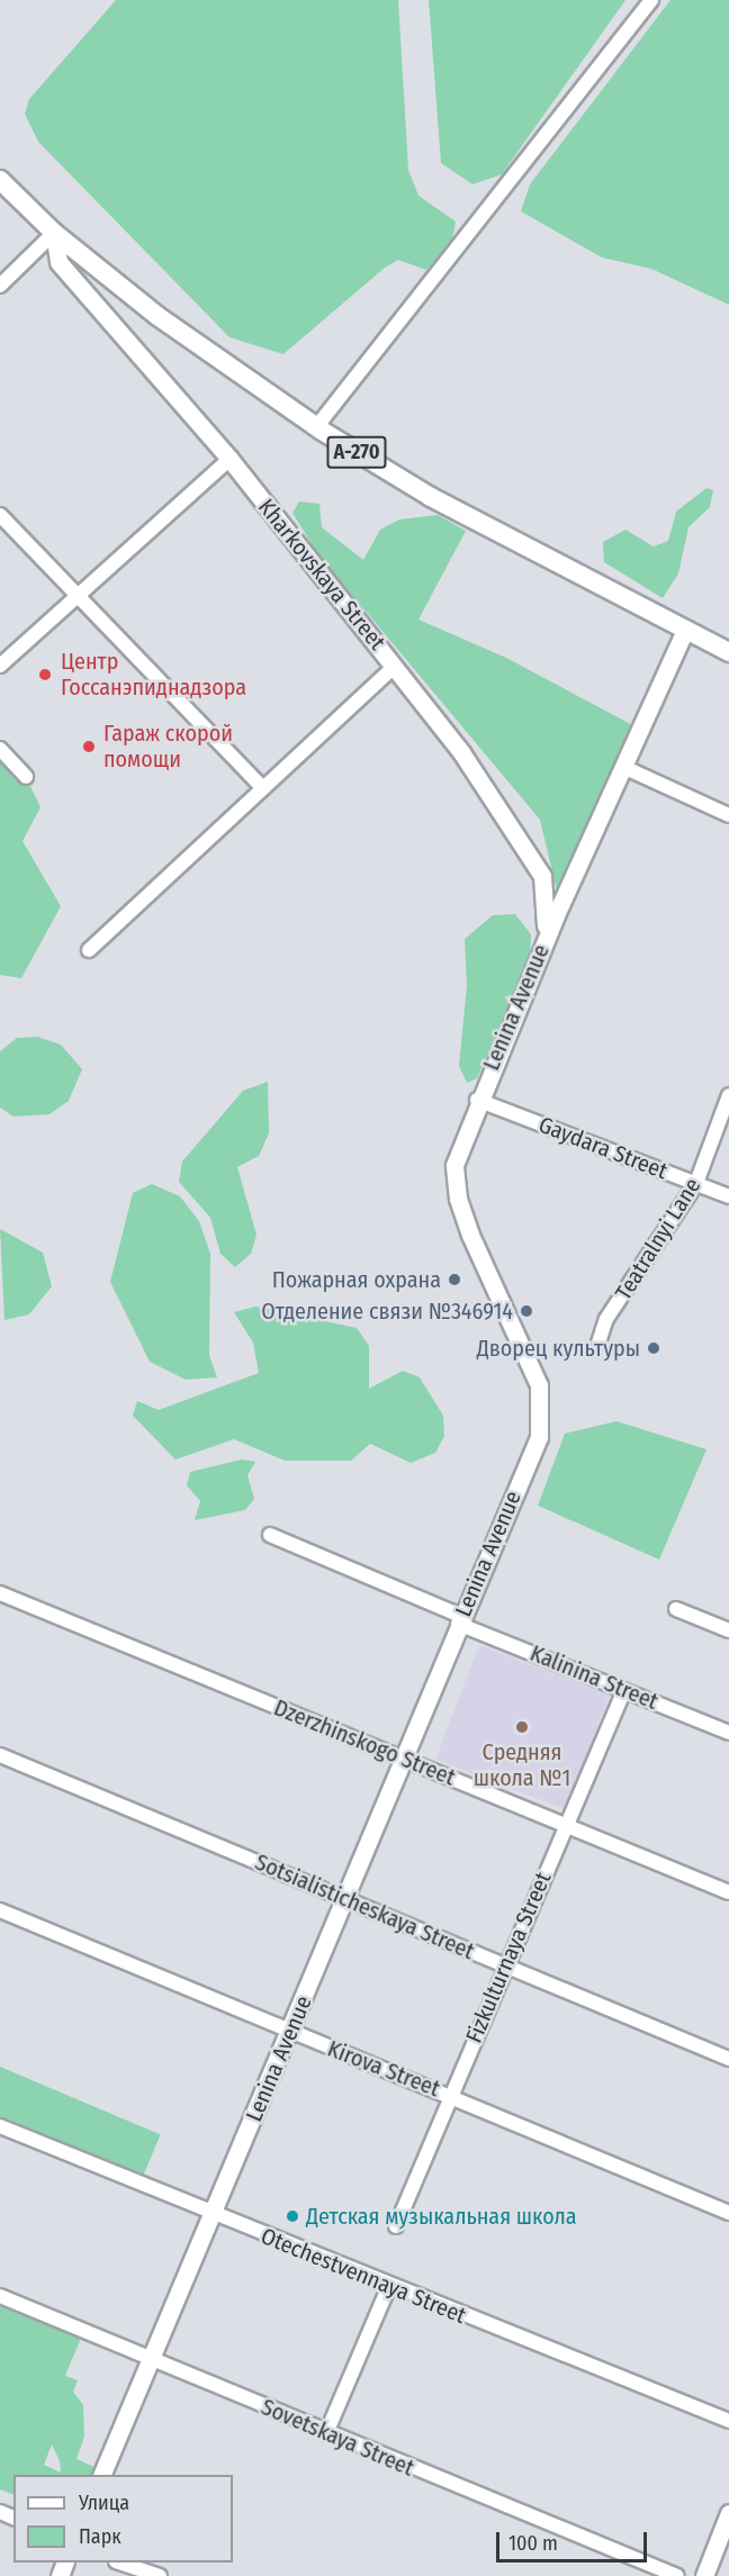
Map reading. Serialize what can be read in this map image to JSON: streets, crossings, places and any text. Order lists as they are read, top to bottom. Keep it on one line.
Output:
{"streets":{"highway":["А-270"],"main road":["Kharkovskaya Street","Lenina Avenue"],"street":["Gaydara Street","Teatralnyi Lane","Kalinina Street","Dzerzhinskogo Street","Sotsialisticheskaya Street","Fizkulturnaya Street","Kirova Street","Otechestvennaya Street","Sovetskaya Street"]},"crossings":[["А-270","Kharkovskaya Street"],["А-270","Lenina Avenue"],["Kharkovskaya Street","Lenina Avenue"],["Lenina Avenue","Gaydara Street"],["Lenina Avenue","Kalinina Street"],["Lenina Avenue","Dzerzhinskogo Street"],["Lenina Avenue","Sotsialisticheskaya Street"],["Lenina Avenue","Kirova Street"],["Lenina Avenue","Otechestvennaya Street"],["Lenina Avenue","Sovetskaya Street"],["Gaydara Street","Teatralnyi Lane"],["Kalinina Street","Fizkulturnaya Street"],["Dzerzhinskogo Street","Fizkulturnaya Street"],["Sotsialisticheskaya Street","Fizkulturnaya Street"],["Fizkulturnaya Street","Kirova Street"]],"places":["Центр Госсанэпиднадзора","Гараж скорой помощи","Пожарная охрана","Отделение связи №346914","Дворец культуры","Средняя школа №1","Детская музыкальная школа"],"legend":["Улица","Парк"],"scale_bar":"100 m"}
